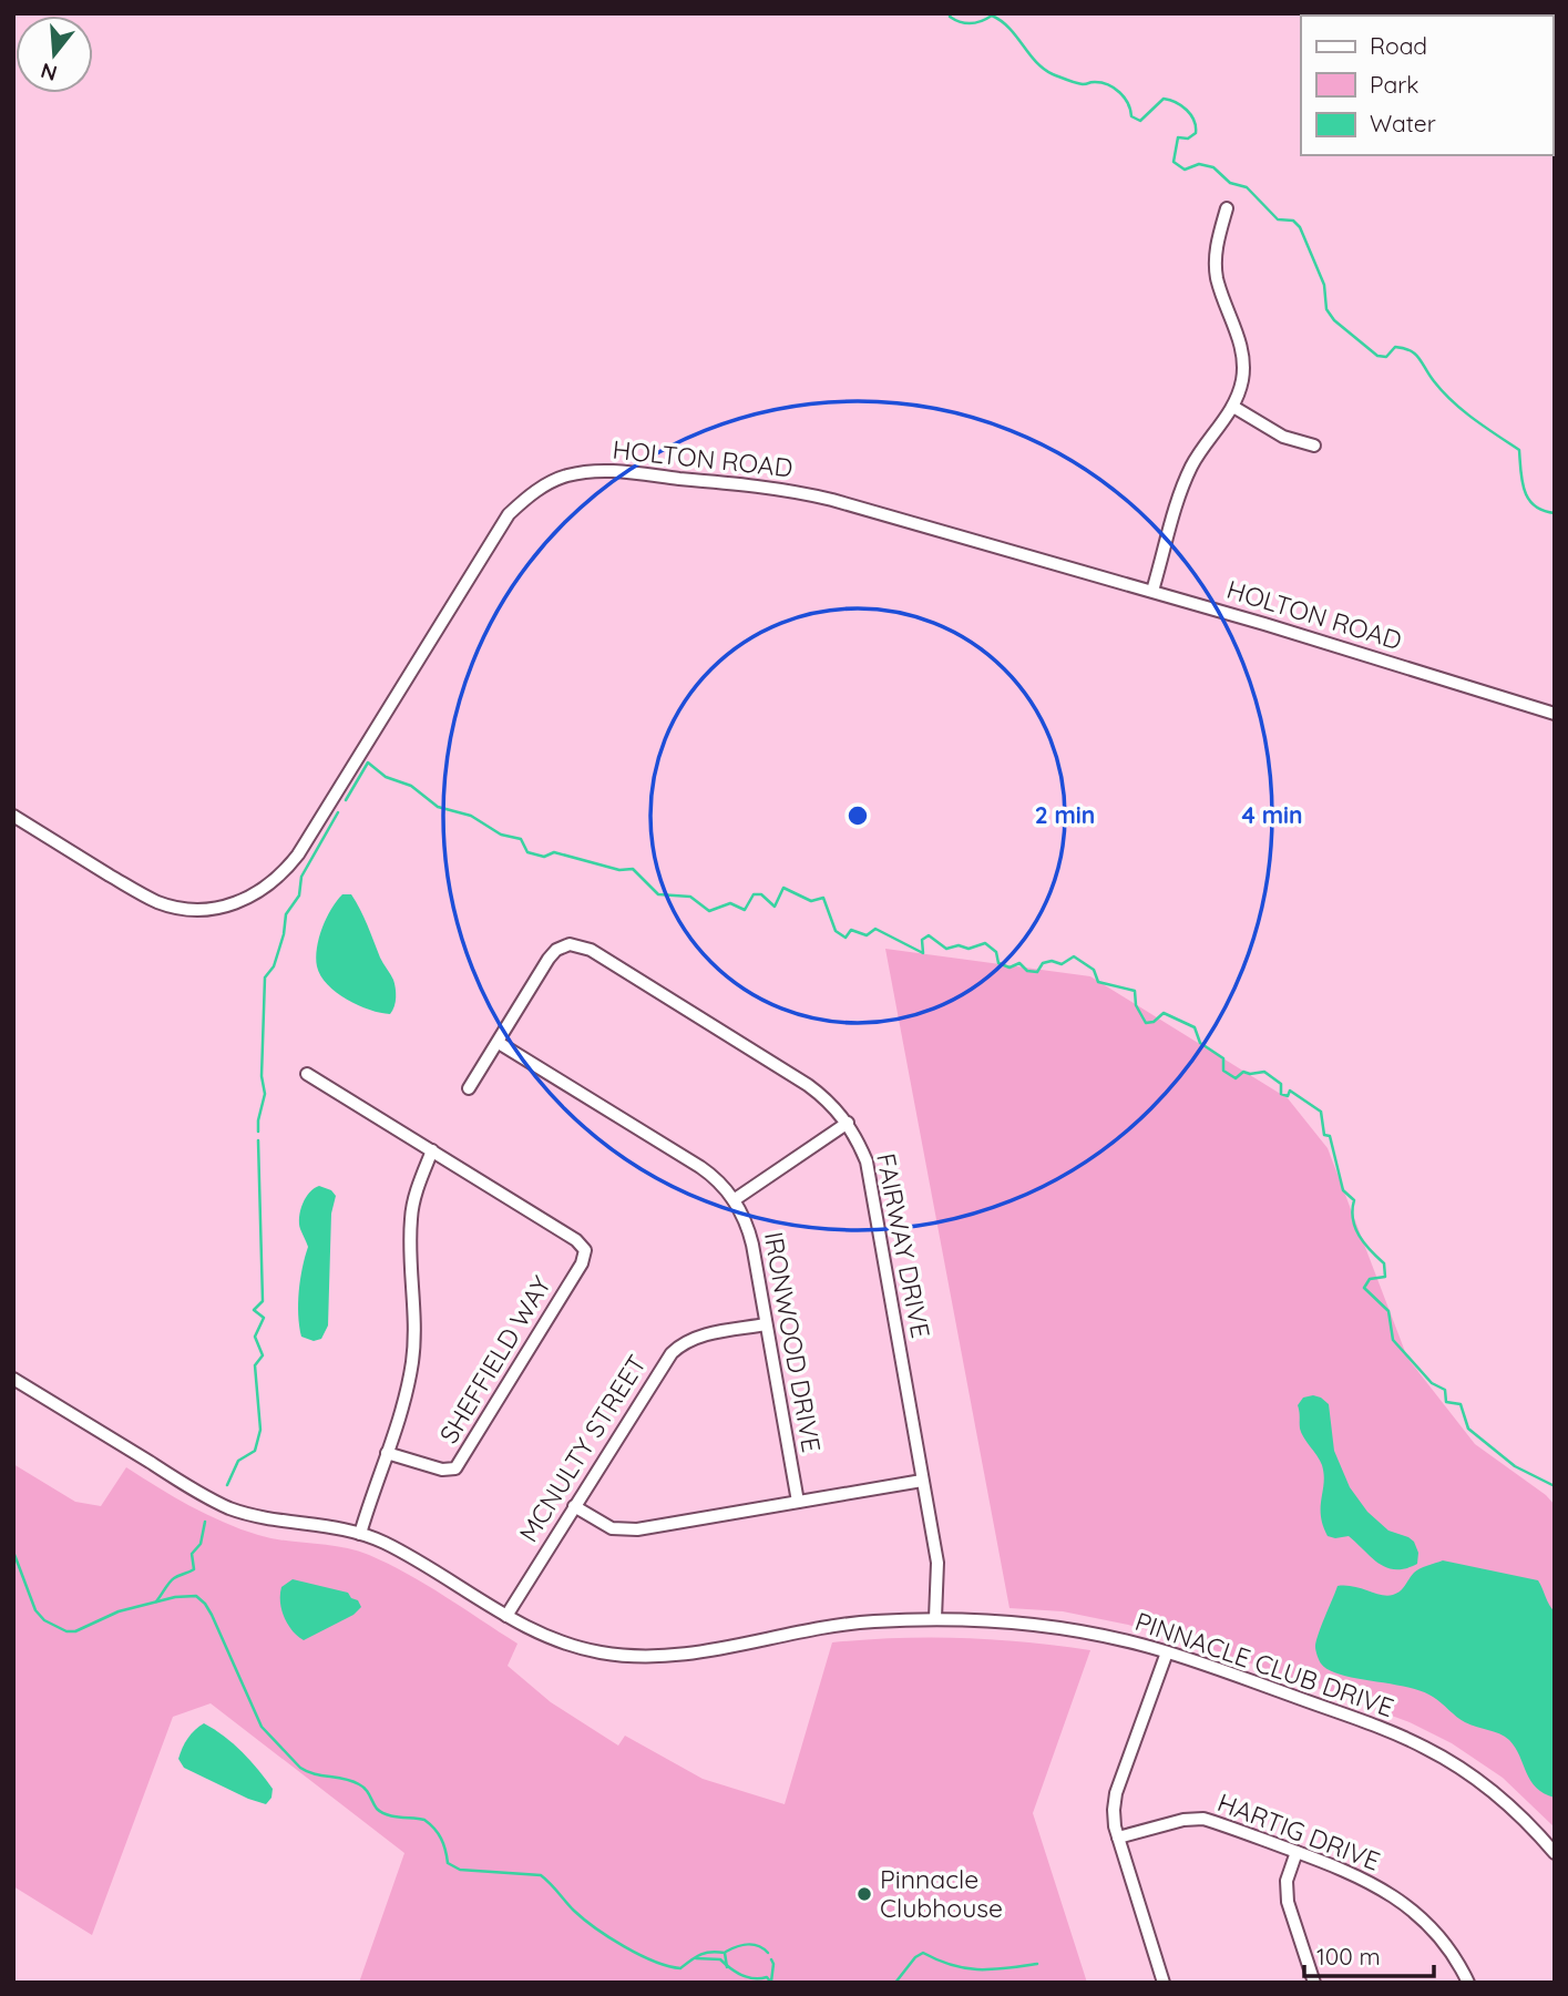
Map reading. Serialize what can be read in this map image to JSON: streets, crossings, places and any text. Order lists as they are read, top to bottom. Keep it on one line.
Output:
{"streets":{"street":["HOLTON ROAD","FAIRWAY DRIVE","IRONWOOD DRIVE","SHEFFIELD WAY","MCNULTY STREET","PINNACLE CLUB DRIVE","HARTIG DRIVE"]},"crossings":[["FAIRWAY DRIVE","IRONWOOD DRIVE"],["FAIRWAY DRIVE","PINNACLE CLUB DRIVE"],["IRONWOOD DRIVE","MCNULTY STREET"],["MCNULTY STREET","PINNACLE CLUB DRIVE"]],"places":["Pinnacle Clubhouse"],"legend":["Road","Park","Water"],"scale_bar":"100 m","north":"bottom","rings":["2 min","4 min"]}
